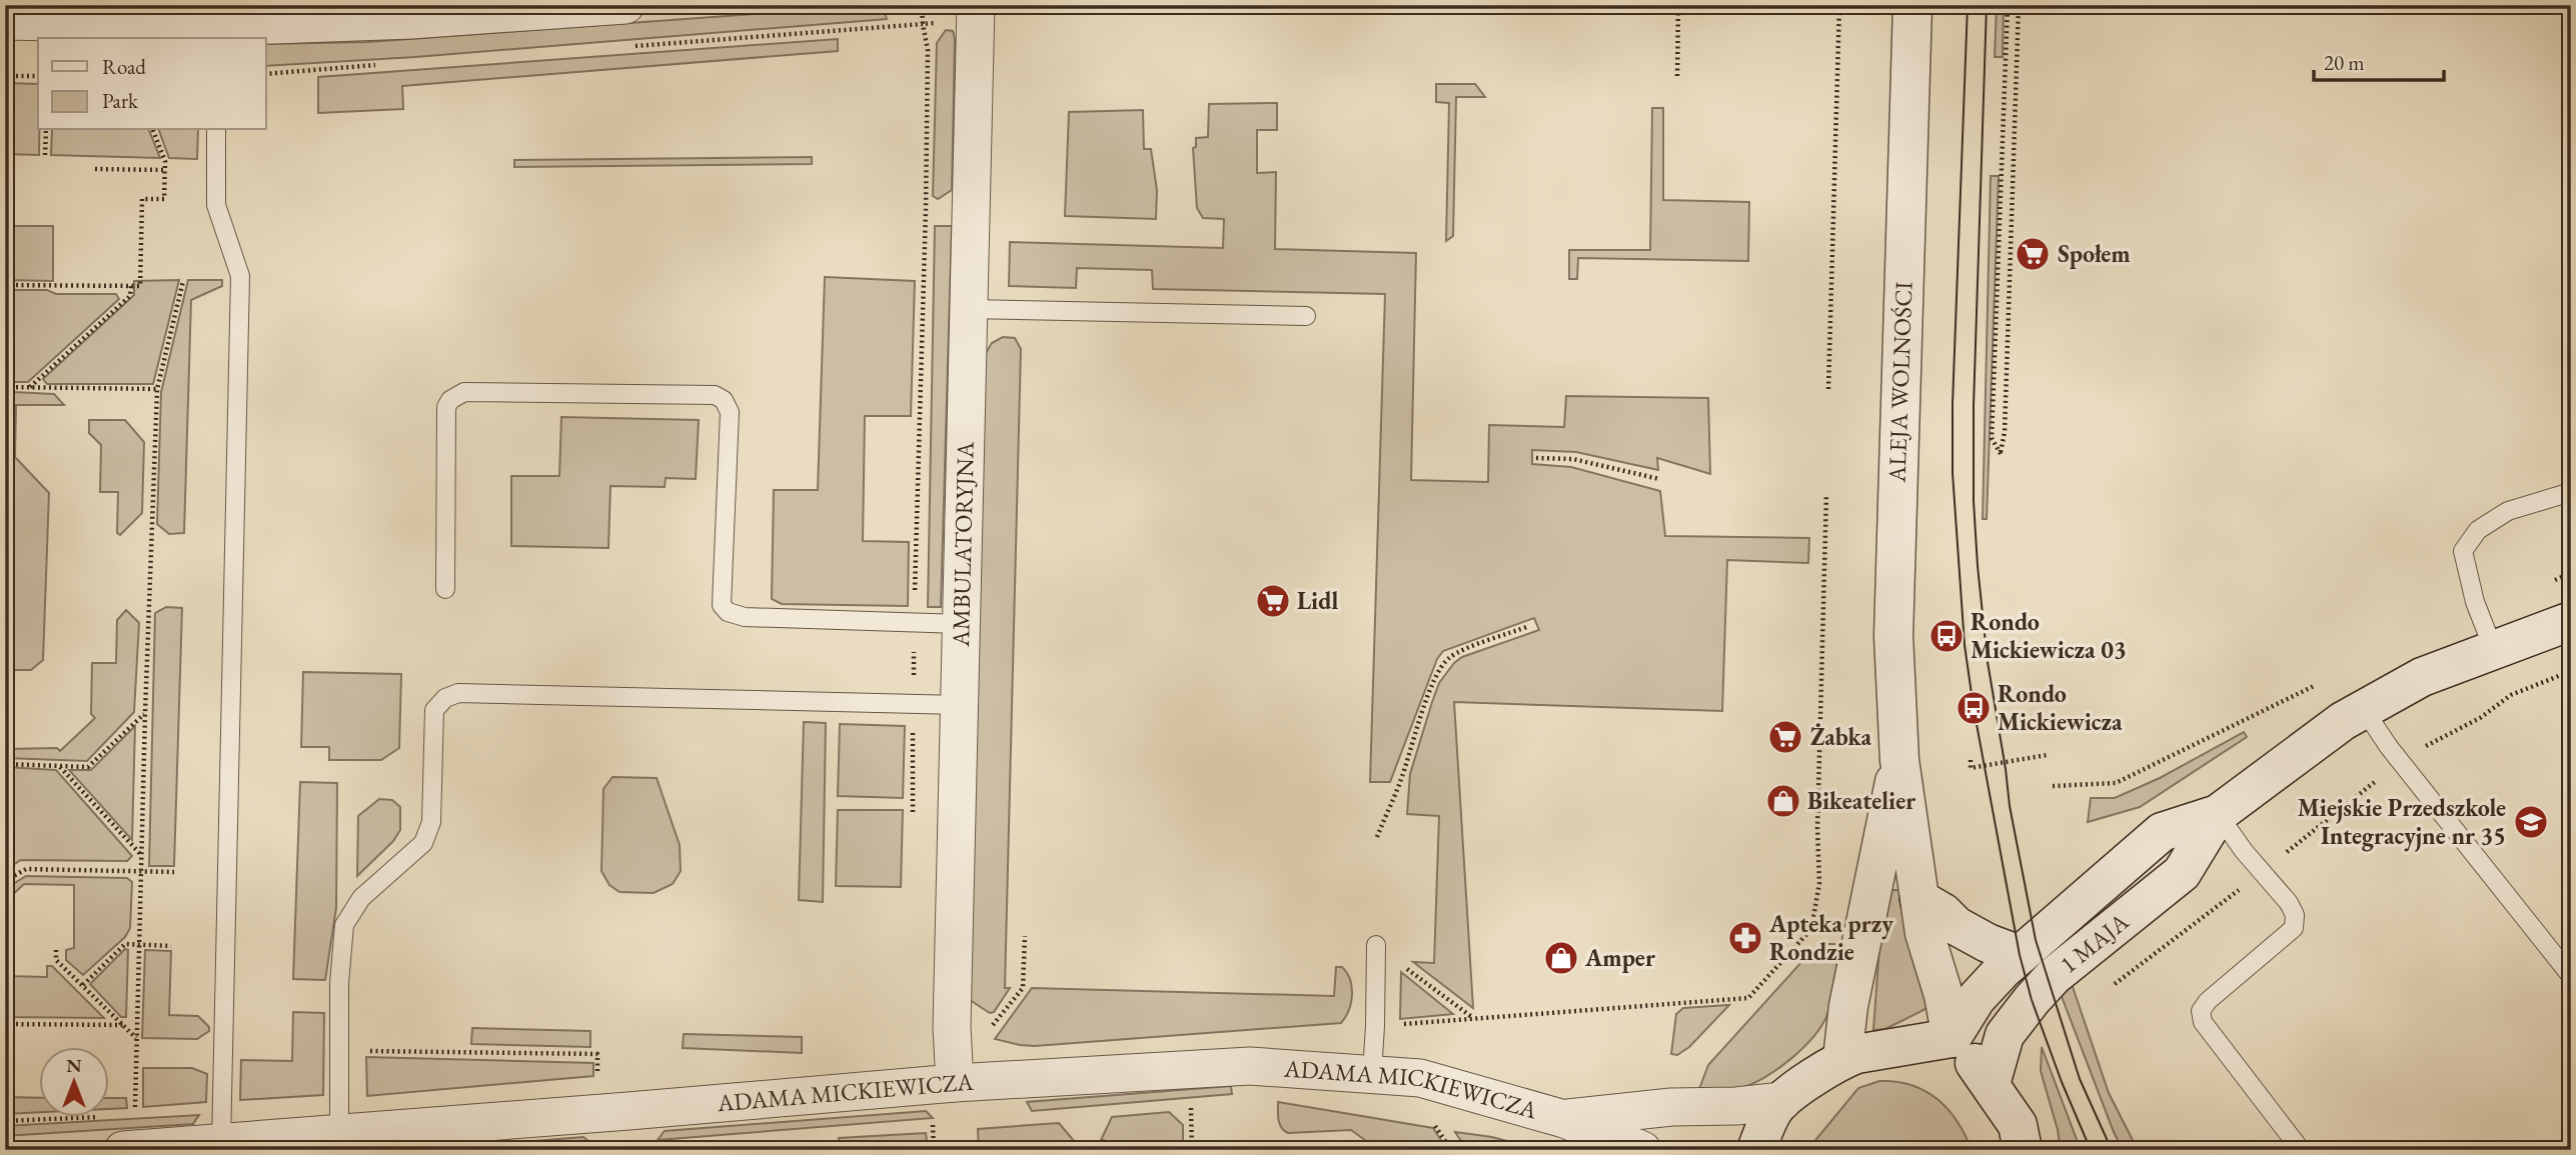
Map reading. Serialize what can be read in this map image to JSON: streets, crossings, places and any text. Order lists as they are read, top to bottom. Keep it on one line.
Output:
{"streets":{"main road":["ALEJA WOLNOŚCI","1 MAJA"],"street":["AMBULATORYJNA","ADAMA MICKIEWICZA"]},"crossings":[["ALEJA WOLNOŚCI","1 MAJA"],["AMBULATORYJNA","ADAMA MICKIEWICZA"]],"places":{"supermarket":["Społem","Lidl","Żabka"],"bus stop":["Rondo Mickiewicza 03","Rondo Mickiewicza"],"shop":["Bikeatelier","Amper"],"school or university":["Miejskie Przedszkole Integracyjne nr 35"],"pharmacy":["Apteka przy Rondzie"]},"legend":["Road","Park"],"scale_bar":"20 m","north":"top"}
